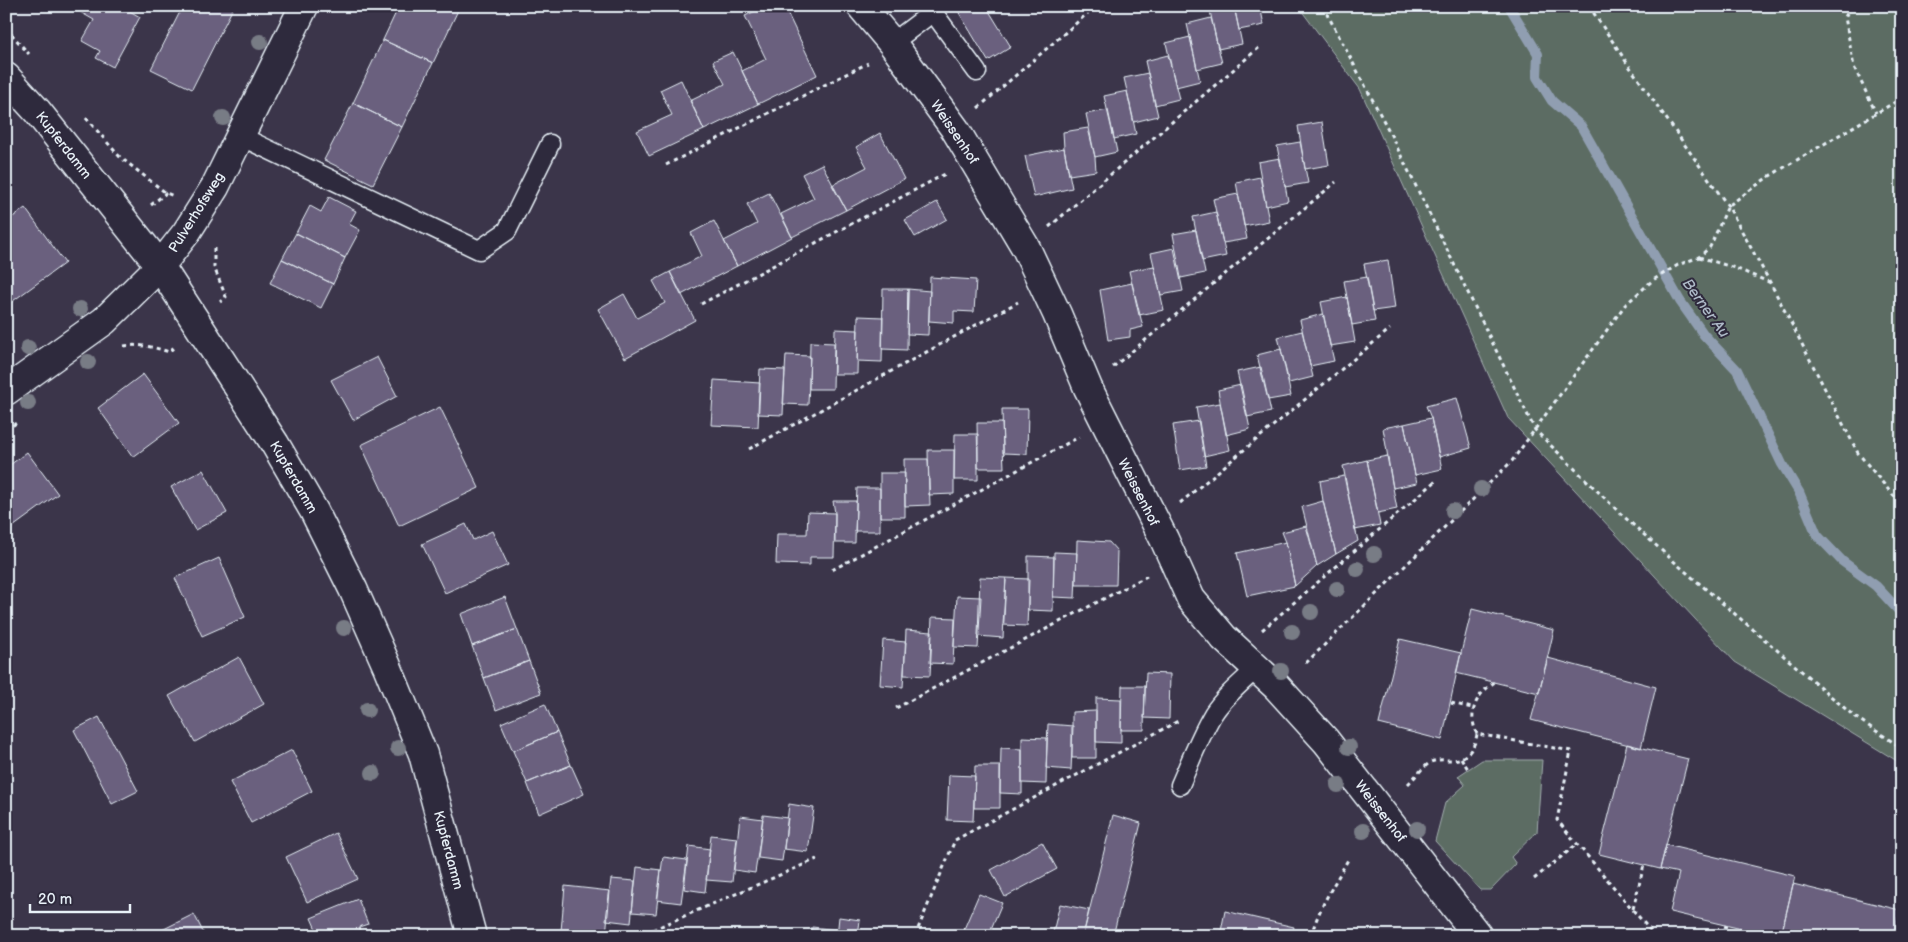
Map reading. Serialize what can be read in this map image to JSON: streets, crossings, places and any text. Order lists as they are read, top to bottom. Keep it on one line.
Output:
{"streets":{"street":["Weissenhof","Kupferdamm","Pulverhofsweg"]},"crossings":[["Kupferdamm","Pulverhofsweg"]],"water":["Berner Au"],"scale_bar":"20 m"}
